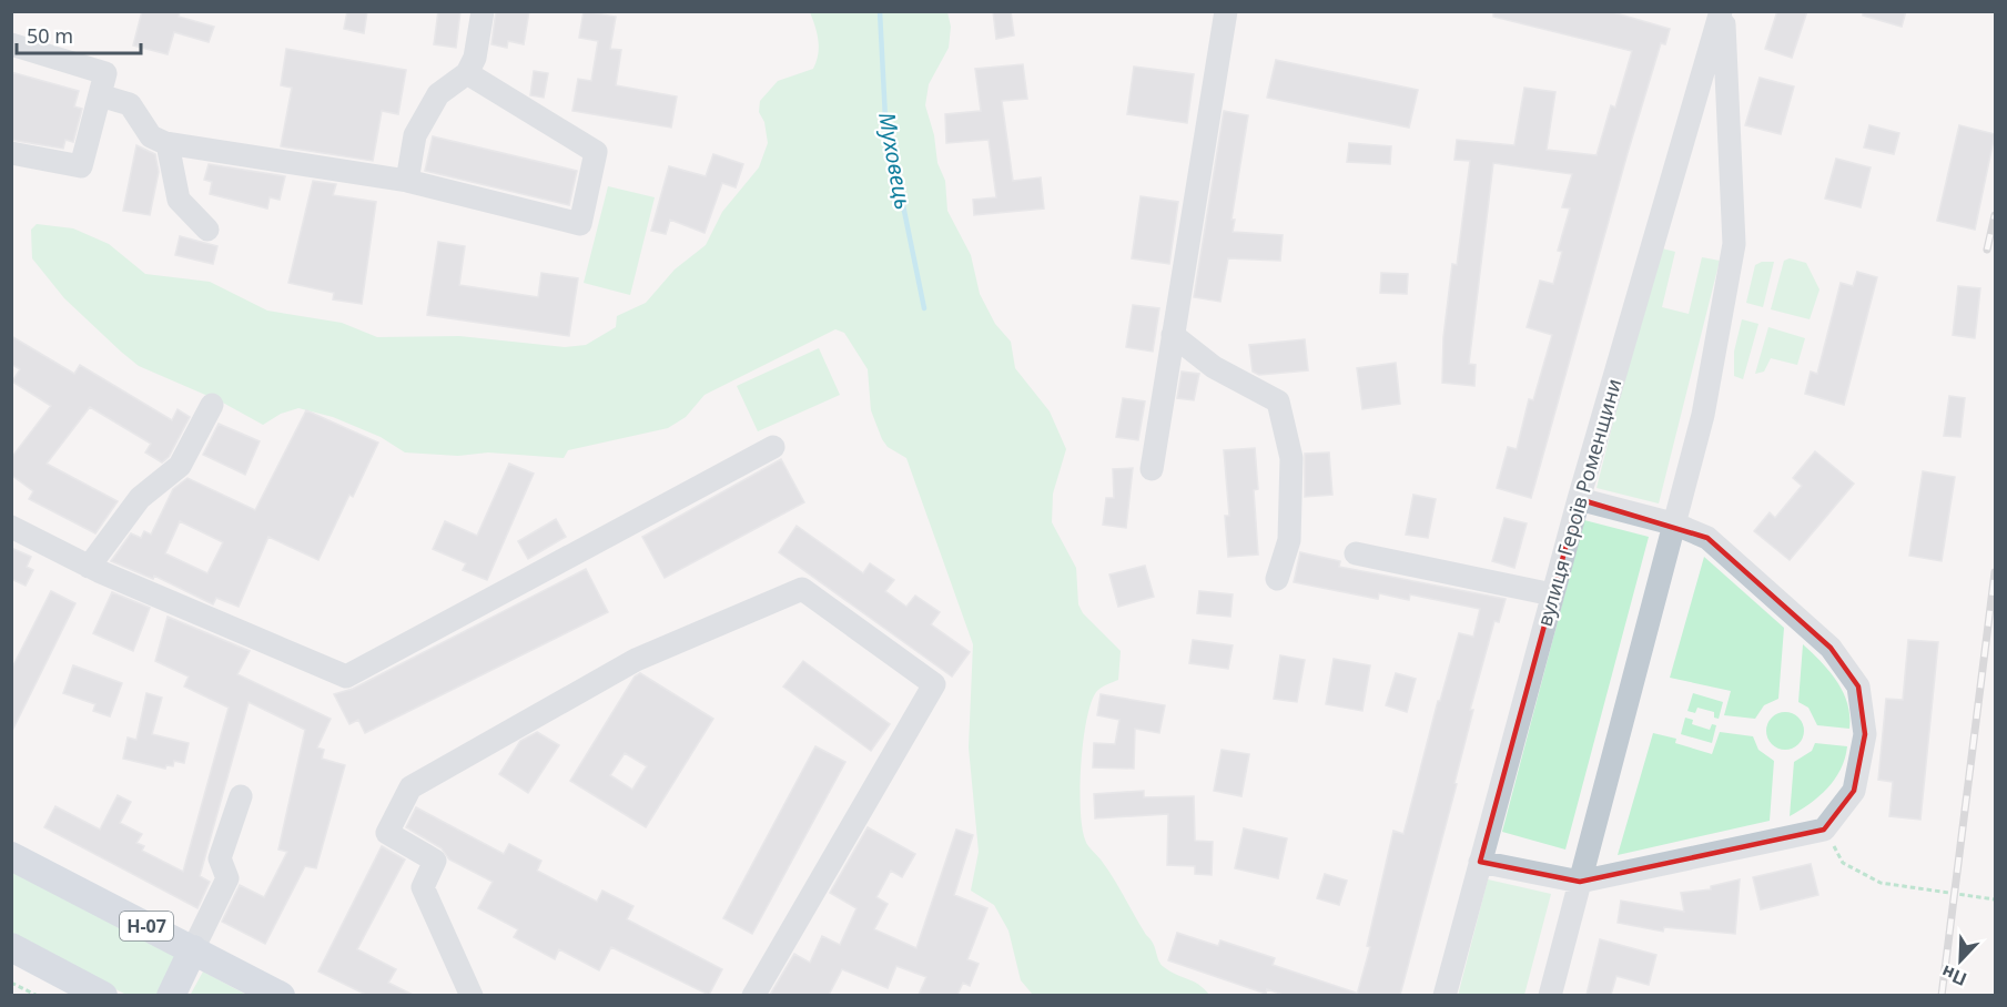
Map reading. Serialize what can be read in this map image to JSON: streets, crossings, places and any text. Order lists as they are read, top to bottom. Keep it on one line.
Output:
{"streets":{"main road":["Н-07"],"street":["вулиця Героїв Роменщини"]},"water":["Муховець"],"scale_bar":"50 m","north":"bottom left"}
